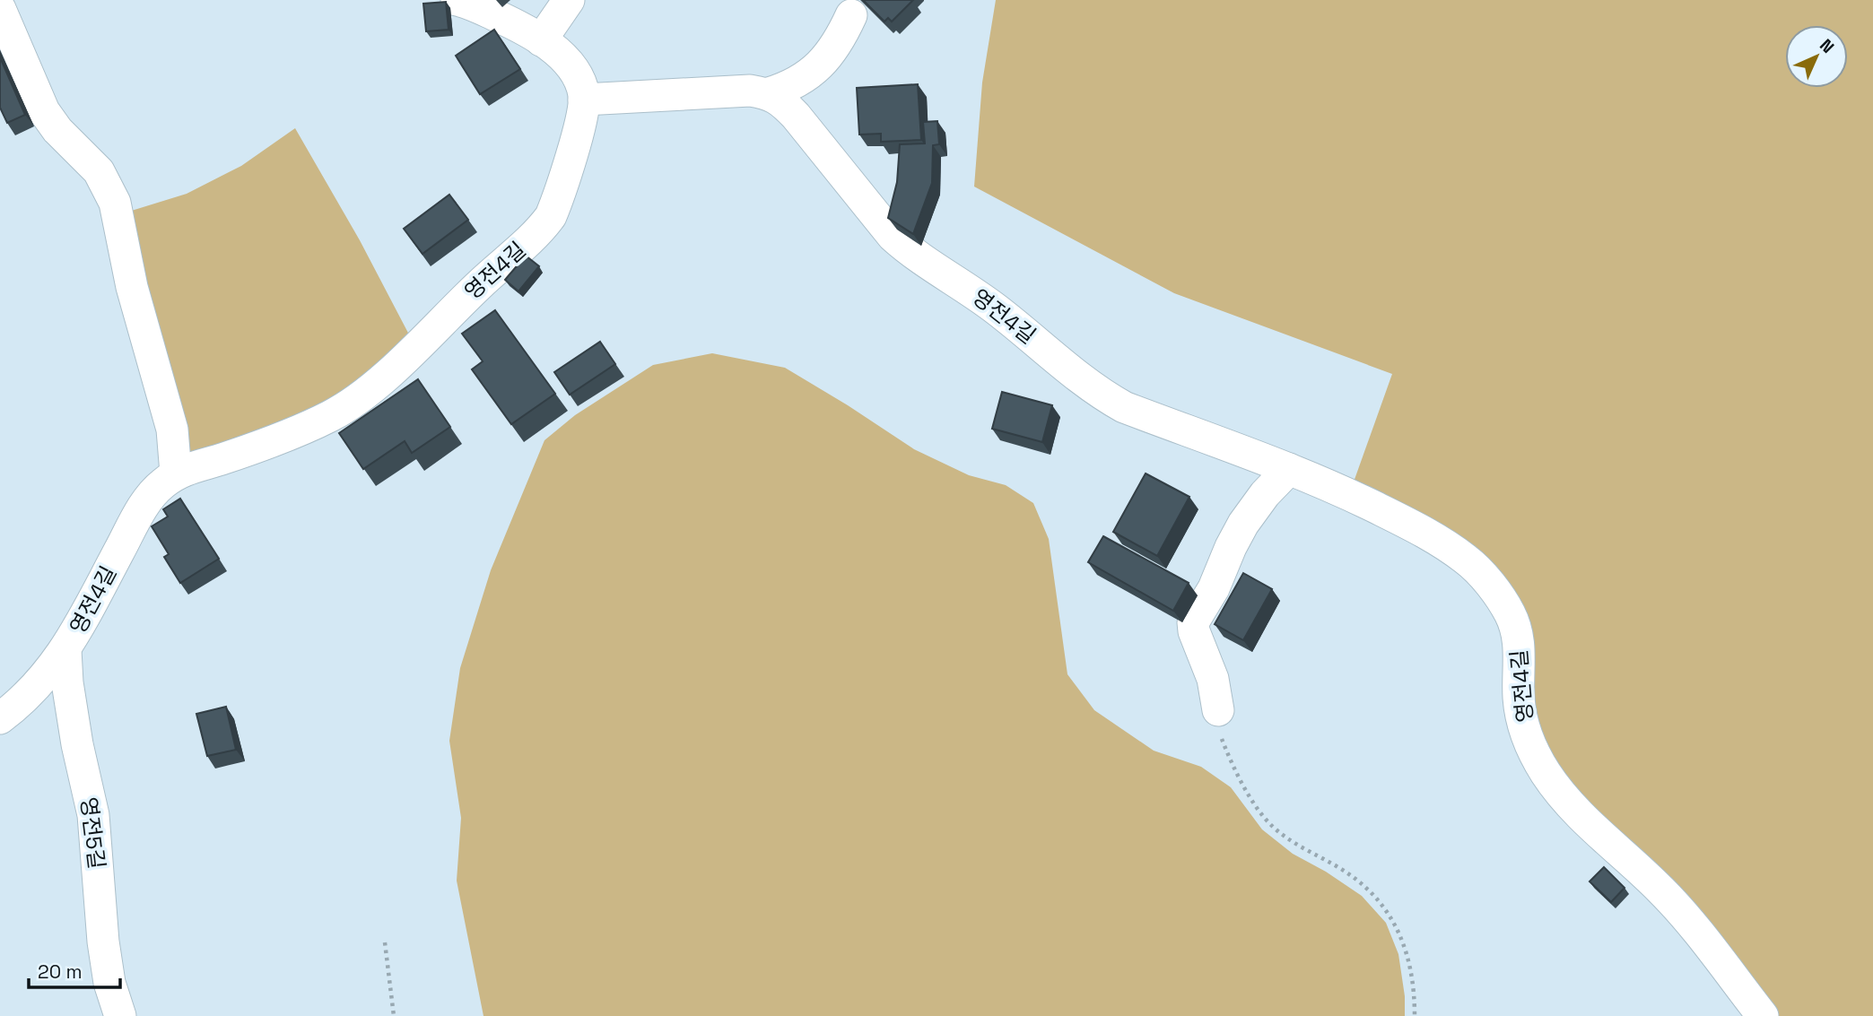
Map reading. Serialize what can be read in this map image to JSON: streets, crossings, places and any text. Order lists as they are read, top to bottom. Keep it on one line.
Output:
{"streets":{"lane":["영전4길","영전5길"]},"crossings":[["영전4길","영전5길"]],"scale_bar":"20 m","north":"top right"}
